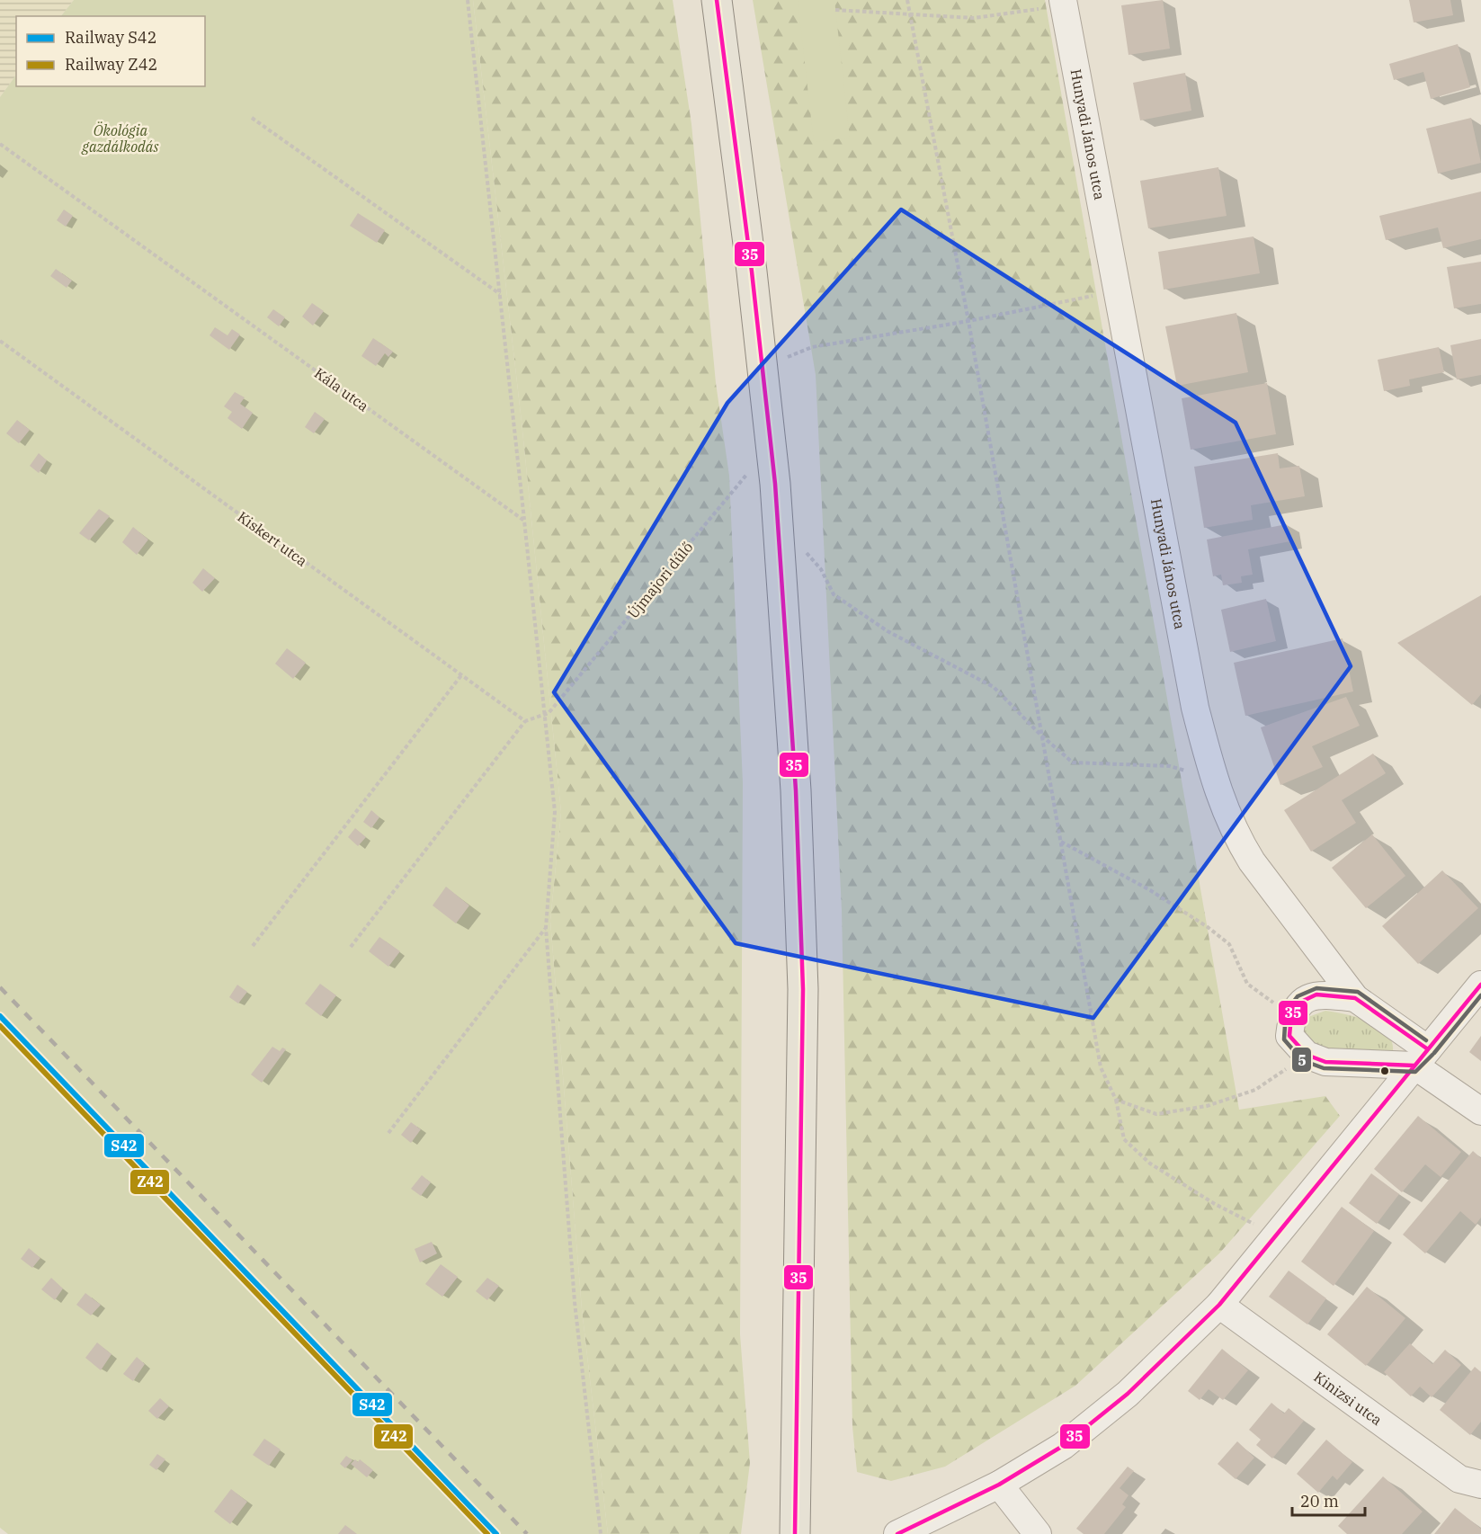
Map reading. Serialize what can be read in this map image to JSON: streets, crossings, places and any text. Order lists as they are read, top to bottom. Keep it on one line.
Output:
{"streets":{"street":["Hunyadi János utca","Kinizsi utca"],"path":["Kála utca","Kiskert utca","Újmajori dűlő"]},"parks":["Ökológia gazdálkodás"],"lines":["transit line 35","transit line 5","rail line S42","rail line Z42"],"legend":["Railway S42","Railway Z42"],"scale_bar":"20 m"}
